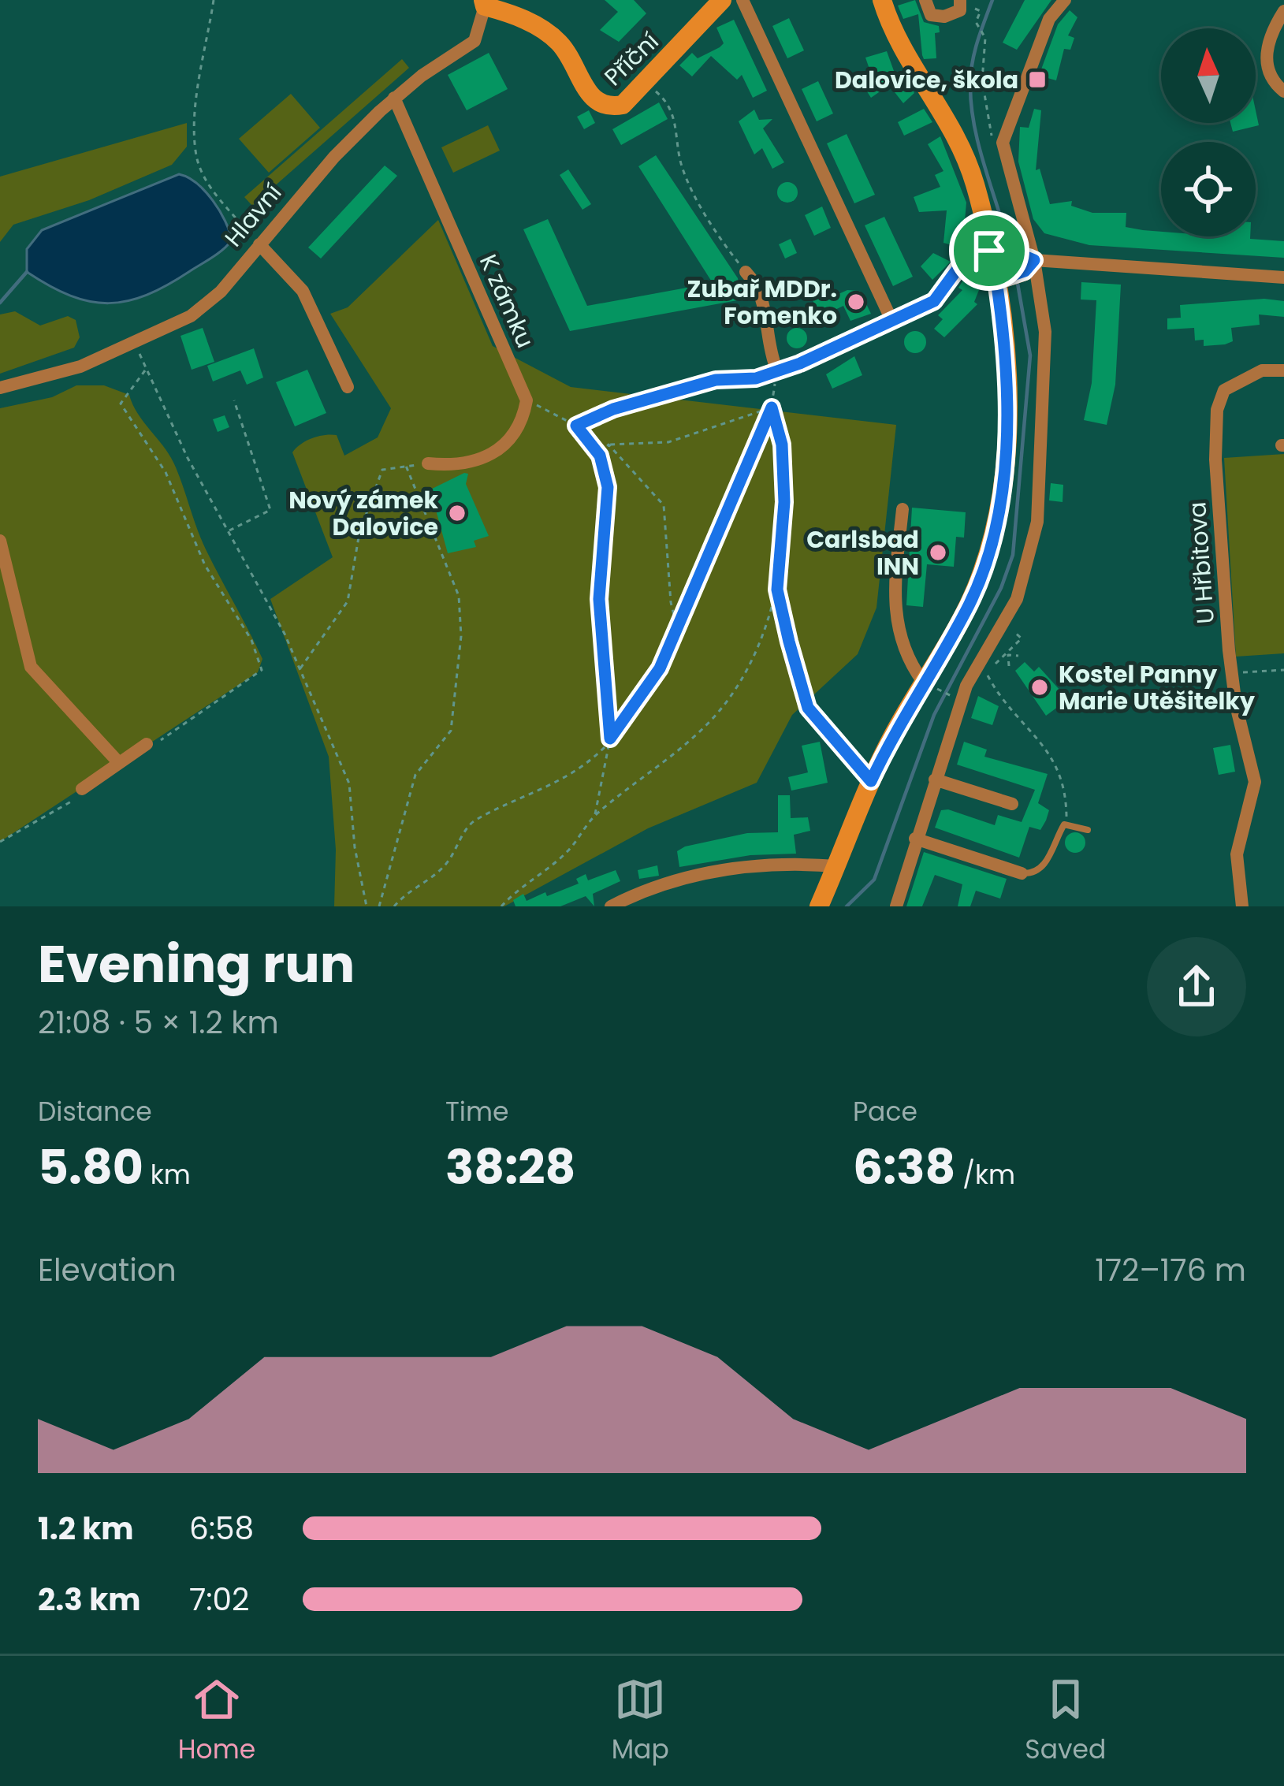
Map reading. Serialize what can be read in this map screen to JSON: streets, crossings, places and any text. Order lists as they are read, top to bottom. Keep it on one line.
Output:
{"streets":{"street":["Příční","Hlavní","K zámku","U Hřbitova"]},"crossings":[["Příční","Hlavní"],["Hlavní","K zámku"]],"places":{"transit":["Dalovice, škola"],"other":["Zubař MDDr. Fomenko","Nový zámek Dalovice","Carlsbad INN","Kostel Panny Marie Utěšitelky"]},"north":"top","page":{"heading":["Evening run","21:08 · 5 × 1.2 km"],"stats":[["Distance","5.80 km"],["Time","38:28"],["Pace","6:38 /km"]],"chart":["Elevation","172–176 m"],"list":[{"name":"1.2 km","note":"6:58"},{"name":"2.3 km","note":"7:02"}],"tabs":["Home","Map","Saved"]}}
